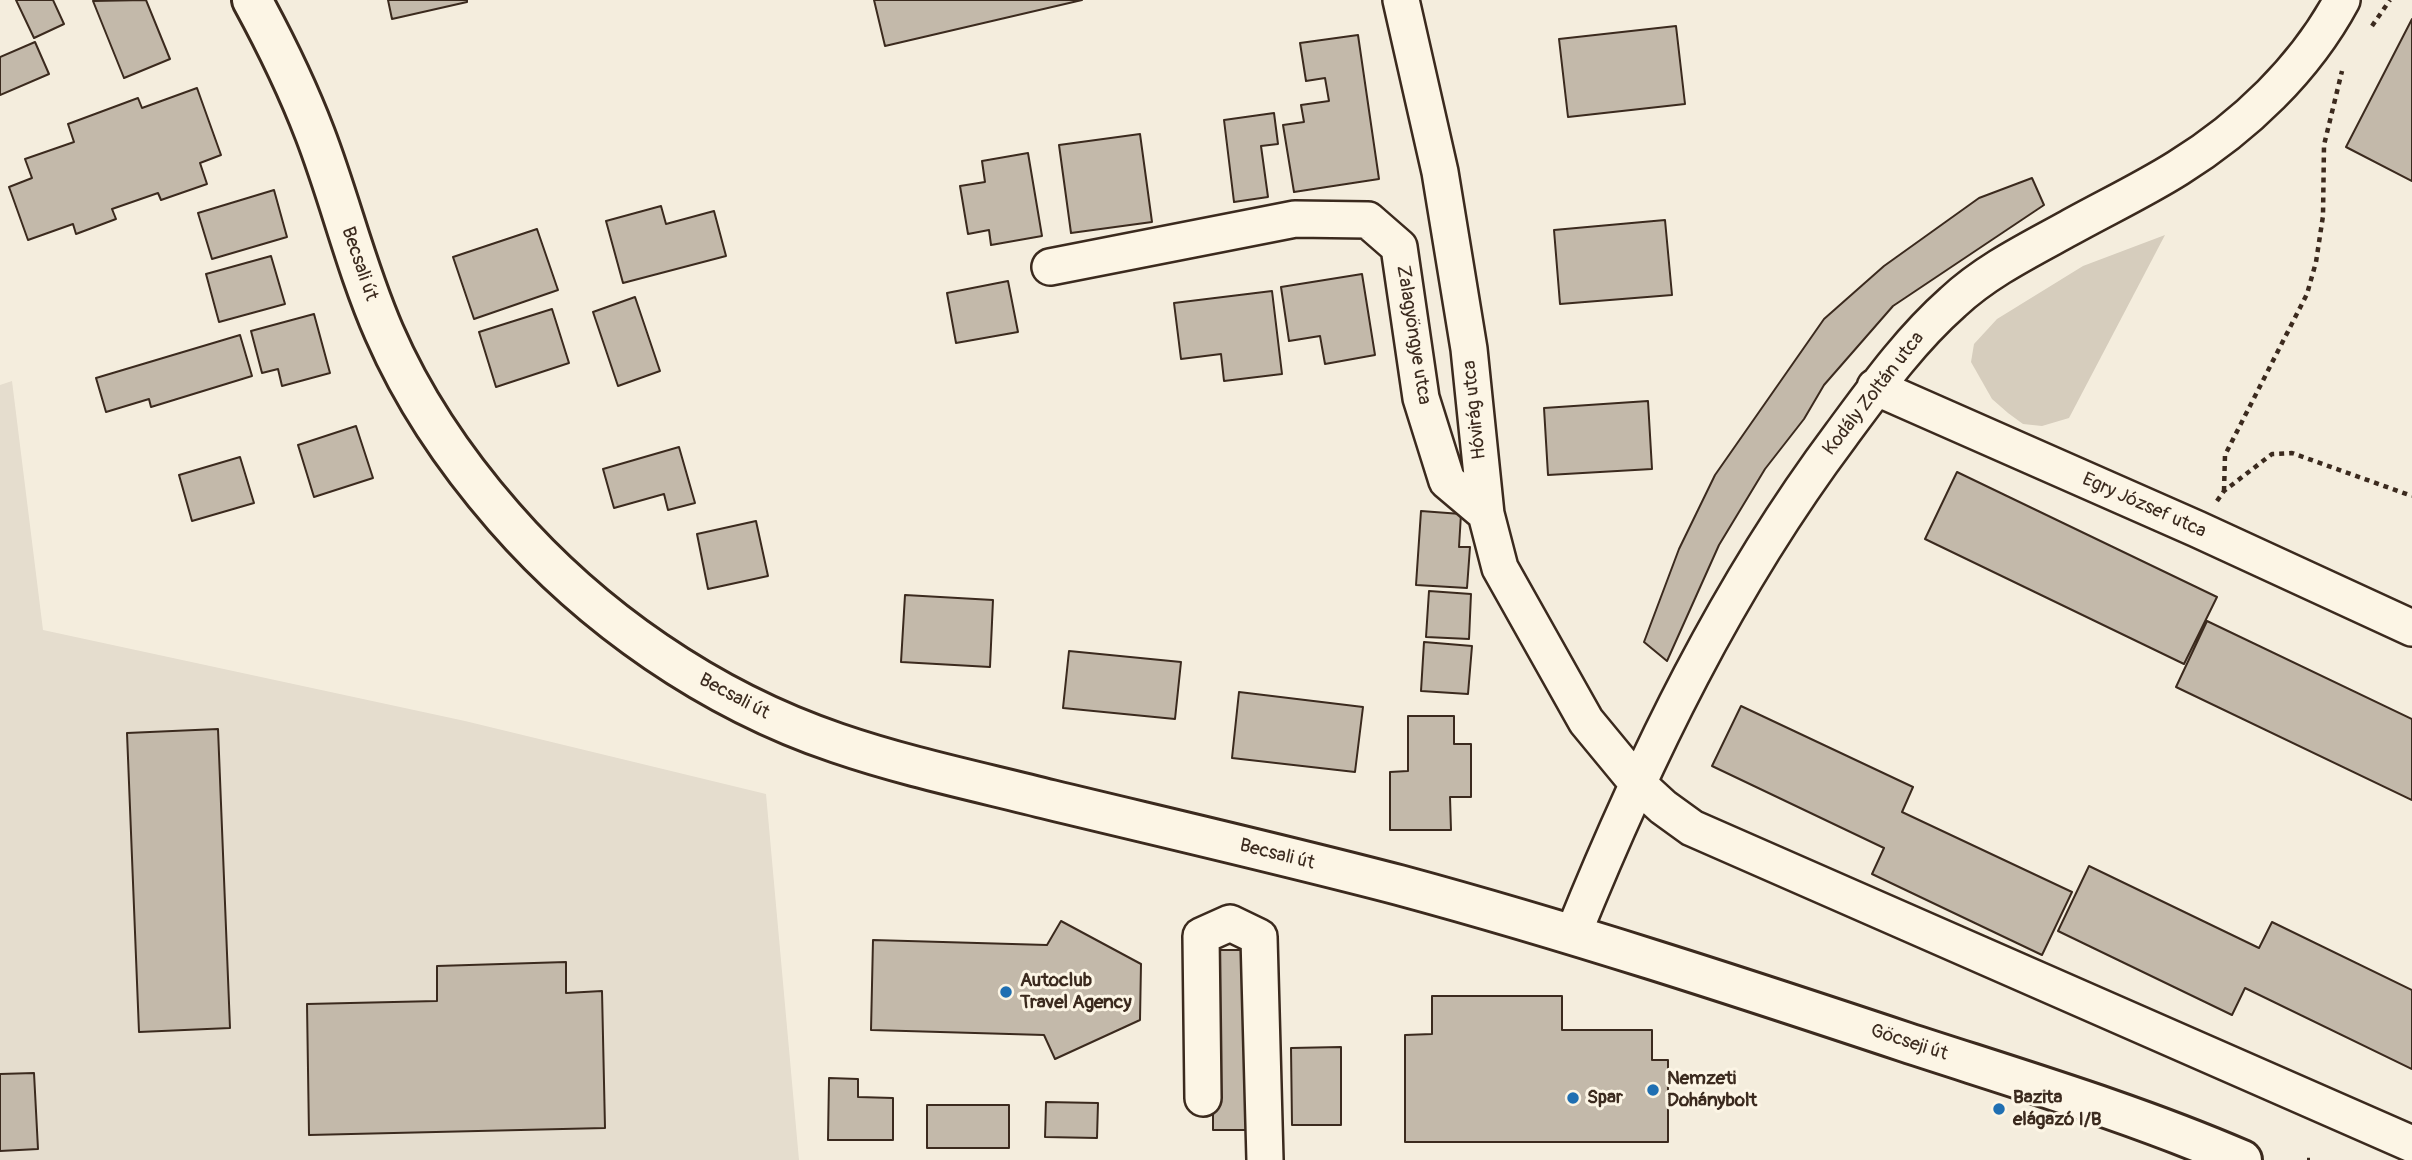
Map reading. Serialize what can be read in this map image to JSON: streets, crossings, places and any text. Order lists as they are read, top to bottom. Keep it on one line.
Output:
{"streets":{"main road":["Becsali út","Göcseji út"],"street":["Zalagyöngye utca","Kodály Zoltán utca","Hóvirág utca","Egry József utca"]},"crossings":[["Becsali út","Kodály Zoltán utca"],["Becsali út","Göcseji út"],["Zalagyöngye utca","Hóvirág utca"],["Kodály Zoltán utca","Hóvirág utca"],["Kodály Zoltán utca","Egry József utca"],["Kodály Zoltán utca","Göcseji út"]],"places":["Autoclub Travel Agency","Nemzeti Dohánybolt","Spar","Bazita elágazó I/B"]}
